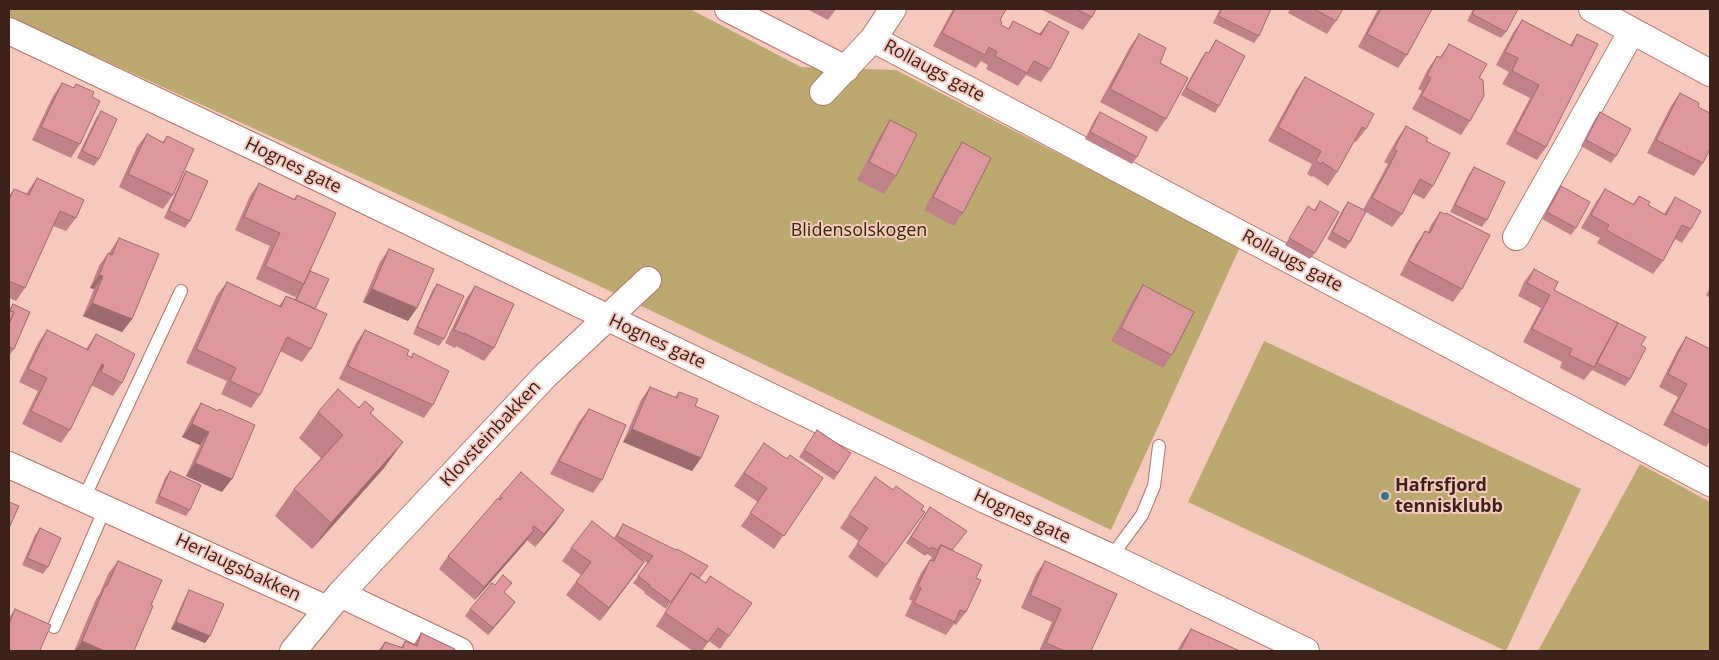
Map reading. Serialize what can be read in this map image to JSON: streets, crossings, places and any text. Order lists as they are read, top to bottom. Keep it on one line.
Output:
{"streets":{"street":["Rollaugs gate","Hognes gate","Klovsteinbakken","Herlaugsbakken"]},"crossings":[["Hognes gate","Klovsteinbakken"],["Klovsteinbakken","Herlaugsbakken"]],"parks":["Blidensolskogen"],"places":["Hafrsfjord tennisklubb"]}
